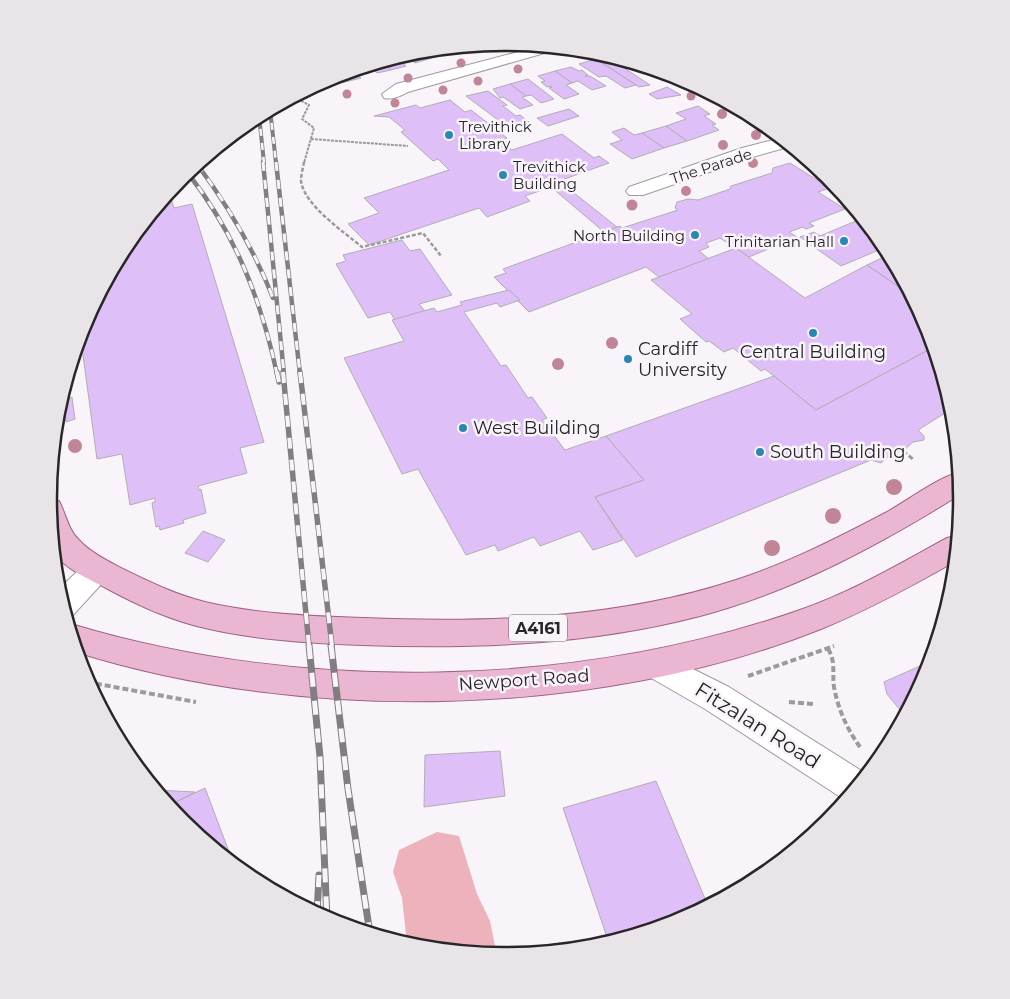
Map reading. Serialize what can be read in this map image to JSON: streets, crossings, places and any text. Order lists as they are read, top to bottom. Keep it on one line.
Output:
{"streets":{"main road":["A4161","Newport Road"],"street":["The Parade","Fitzalan Road"]},"crossings":[["Newport Road","Fitzalan Road"]],"places":["Trevithick Library","Trevithick Building","North Building","Trinitarian Hall","Central Building","Cardiff University","West Building","South Building"]}
